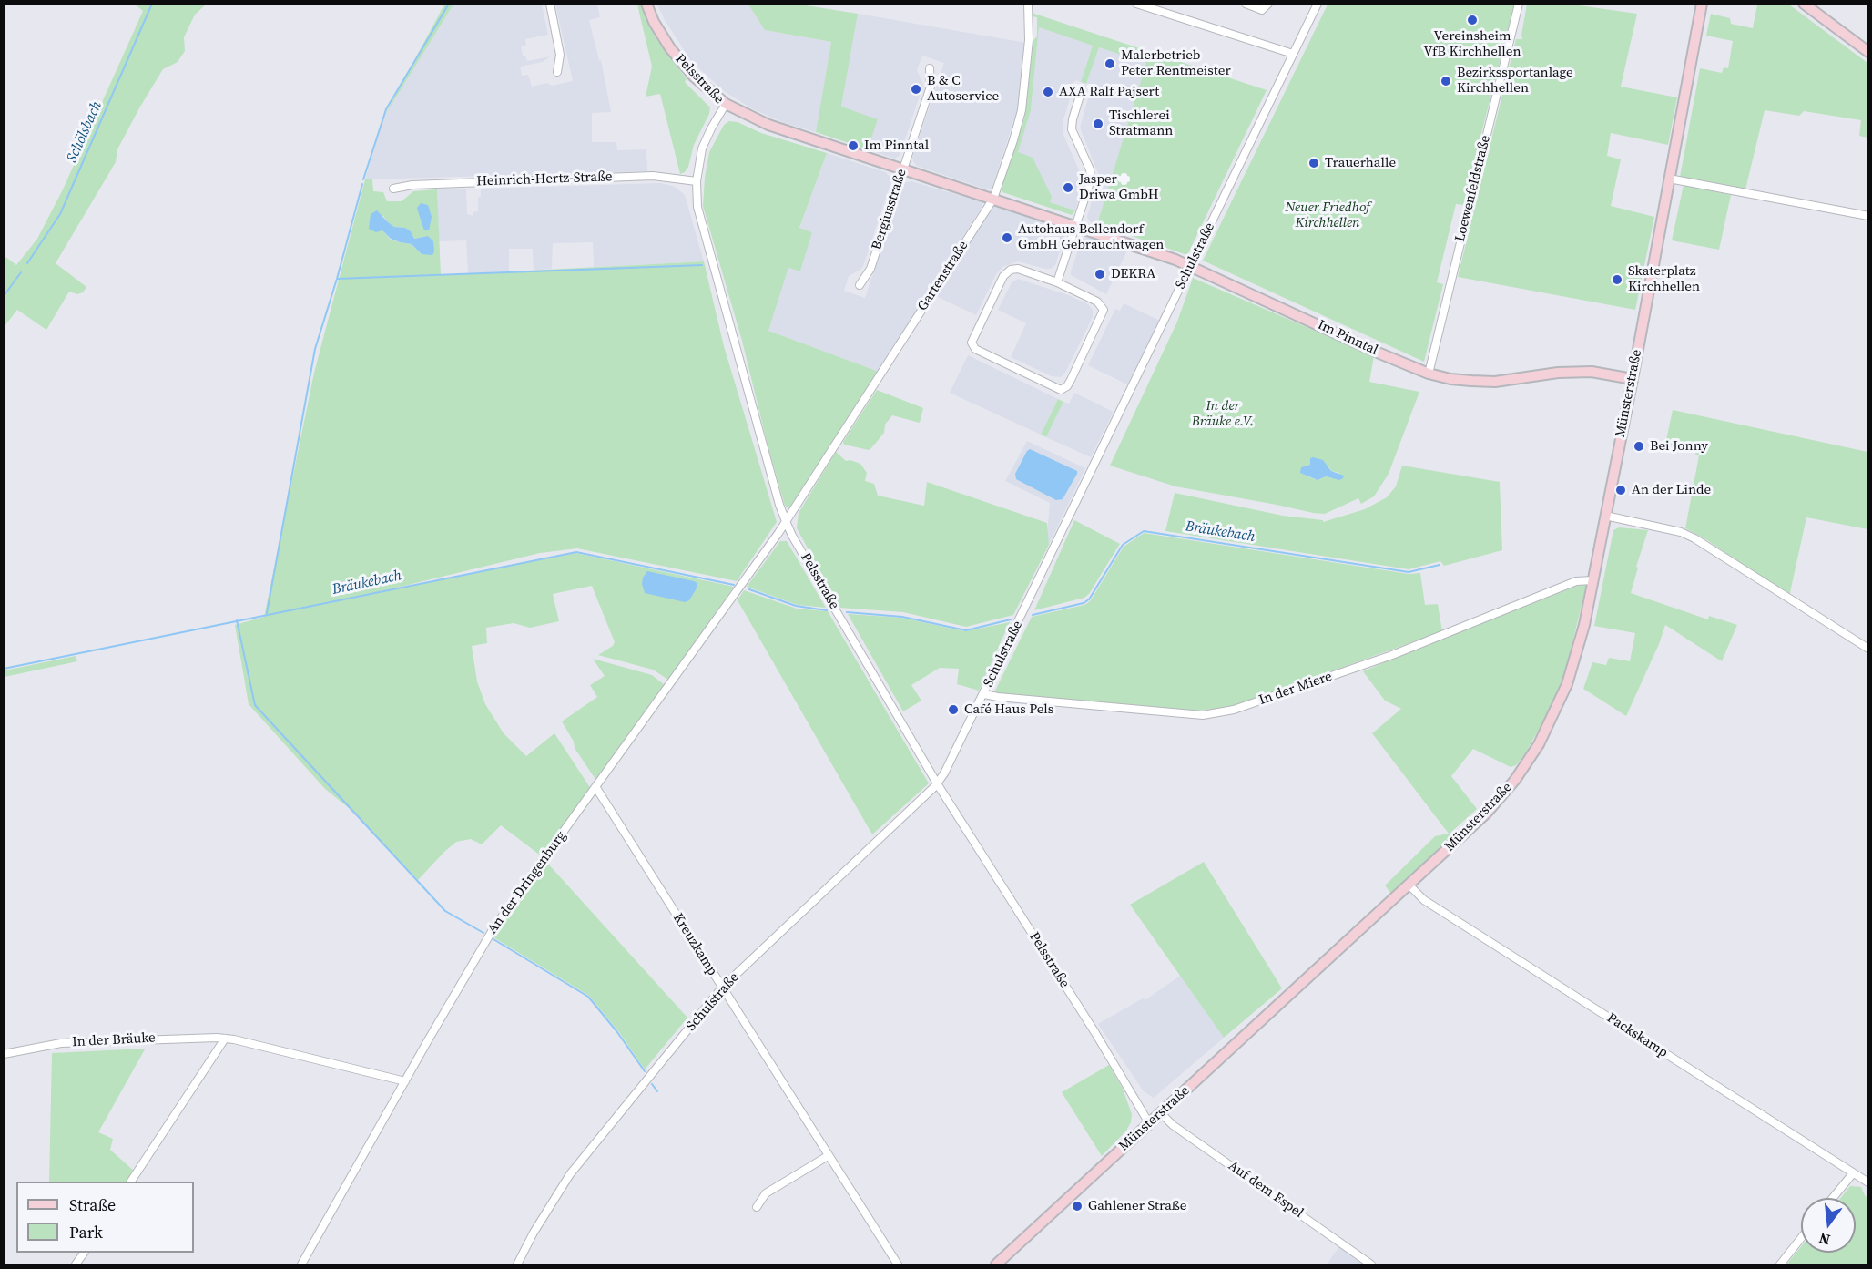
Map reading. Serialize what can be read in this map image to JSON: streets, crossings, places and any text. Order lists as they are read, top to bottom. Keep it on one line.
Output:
{"streets":{"main road":["Pelsstraße","Im Pinntal","Münsterstraße"],"street":["Heinrich-Hertz-Straße","Loewenfeldstraße","Bergiusstraße","Schulstraße","Gartenstraße","In der Miere","An der Dringenburg","Kreuzkamp","Packskamp","In der Bräuke","Auf dem Espel"]},"crossings":[["Pelsstraße","Heinrich-Hertz-Straße"],["Pelsstraße","Schulstraße"],["Pelsstraße","Gartenstraße"],["Pelsstraße","Im Pinntal"],["Pelsstraße","Münsterstraße"],["Pelsstraße","An der Dringenburg"],["Loewenfeldstraße","Im Pinntal"],["Bergiusstraße","Im Pinntal"],["Schulstraße","Im Pinntal"],["Schulstraße","In der Miere"],["Schulstraße","Kreuzkamp"],["Gartenstraße","Im Pinntal"],["Gartenstraße","An der Dringenburg"],["Im Pinntal","Münsterstraße"],["Münsterstraße","In der Miere"],["Münsterstraße","Packskamp"],["Münsterstraße","Auf dem Espel"],["An der Dringenburg","Kreuzkamp"],["An der Dringenburg","In der Bräuke"]],"water":["Schölsbach","Bräukebach"],"parks":["Neuer Friedhof Kirchhellen","In der Bräuke e.V."],"places":["Vereinsheim VfB Kirchhellen","Malerbetrieb Peter Rentmeister","Bezirkssportanlage Kirchhellen","B & C Autoservice","AXA Ralf Pajsert","Tischlerei Stratmann","Im Pinntal","Trauerhalle","Jasper + Driwa GmbH","Autohaus Bellendorf GmbH Gebrauchtwagen","DEKRA","Skaterplatz Kirchhellen","Bei Jonny","An der Linde","Café Haus Pels","Gahlener Straße"],"legend":["Straße","Park"],"north":"bottom"}
